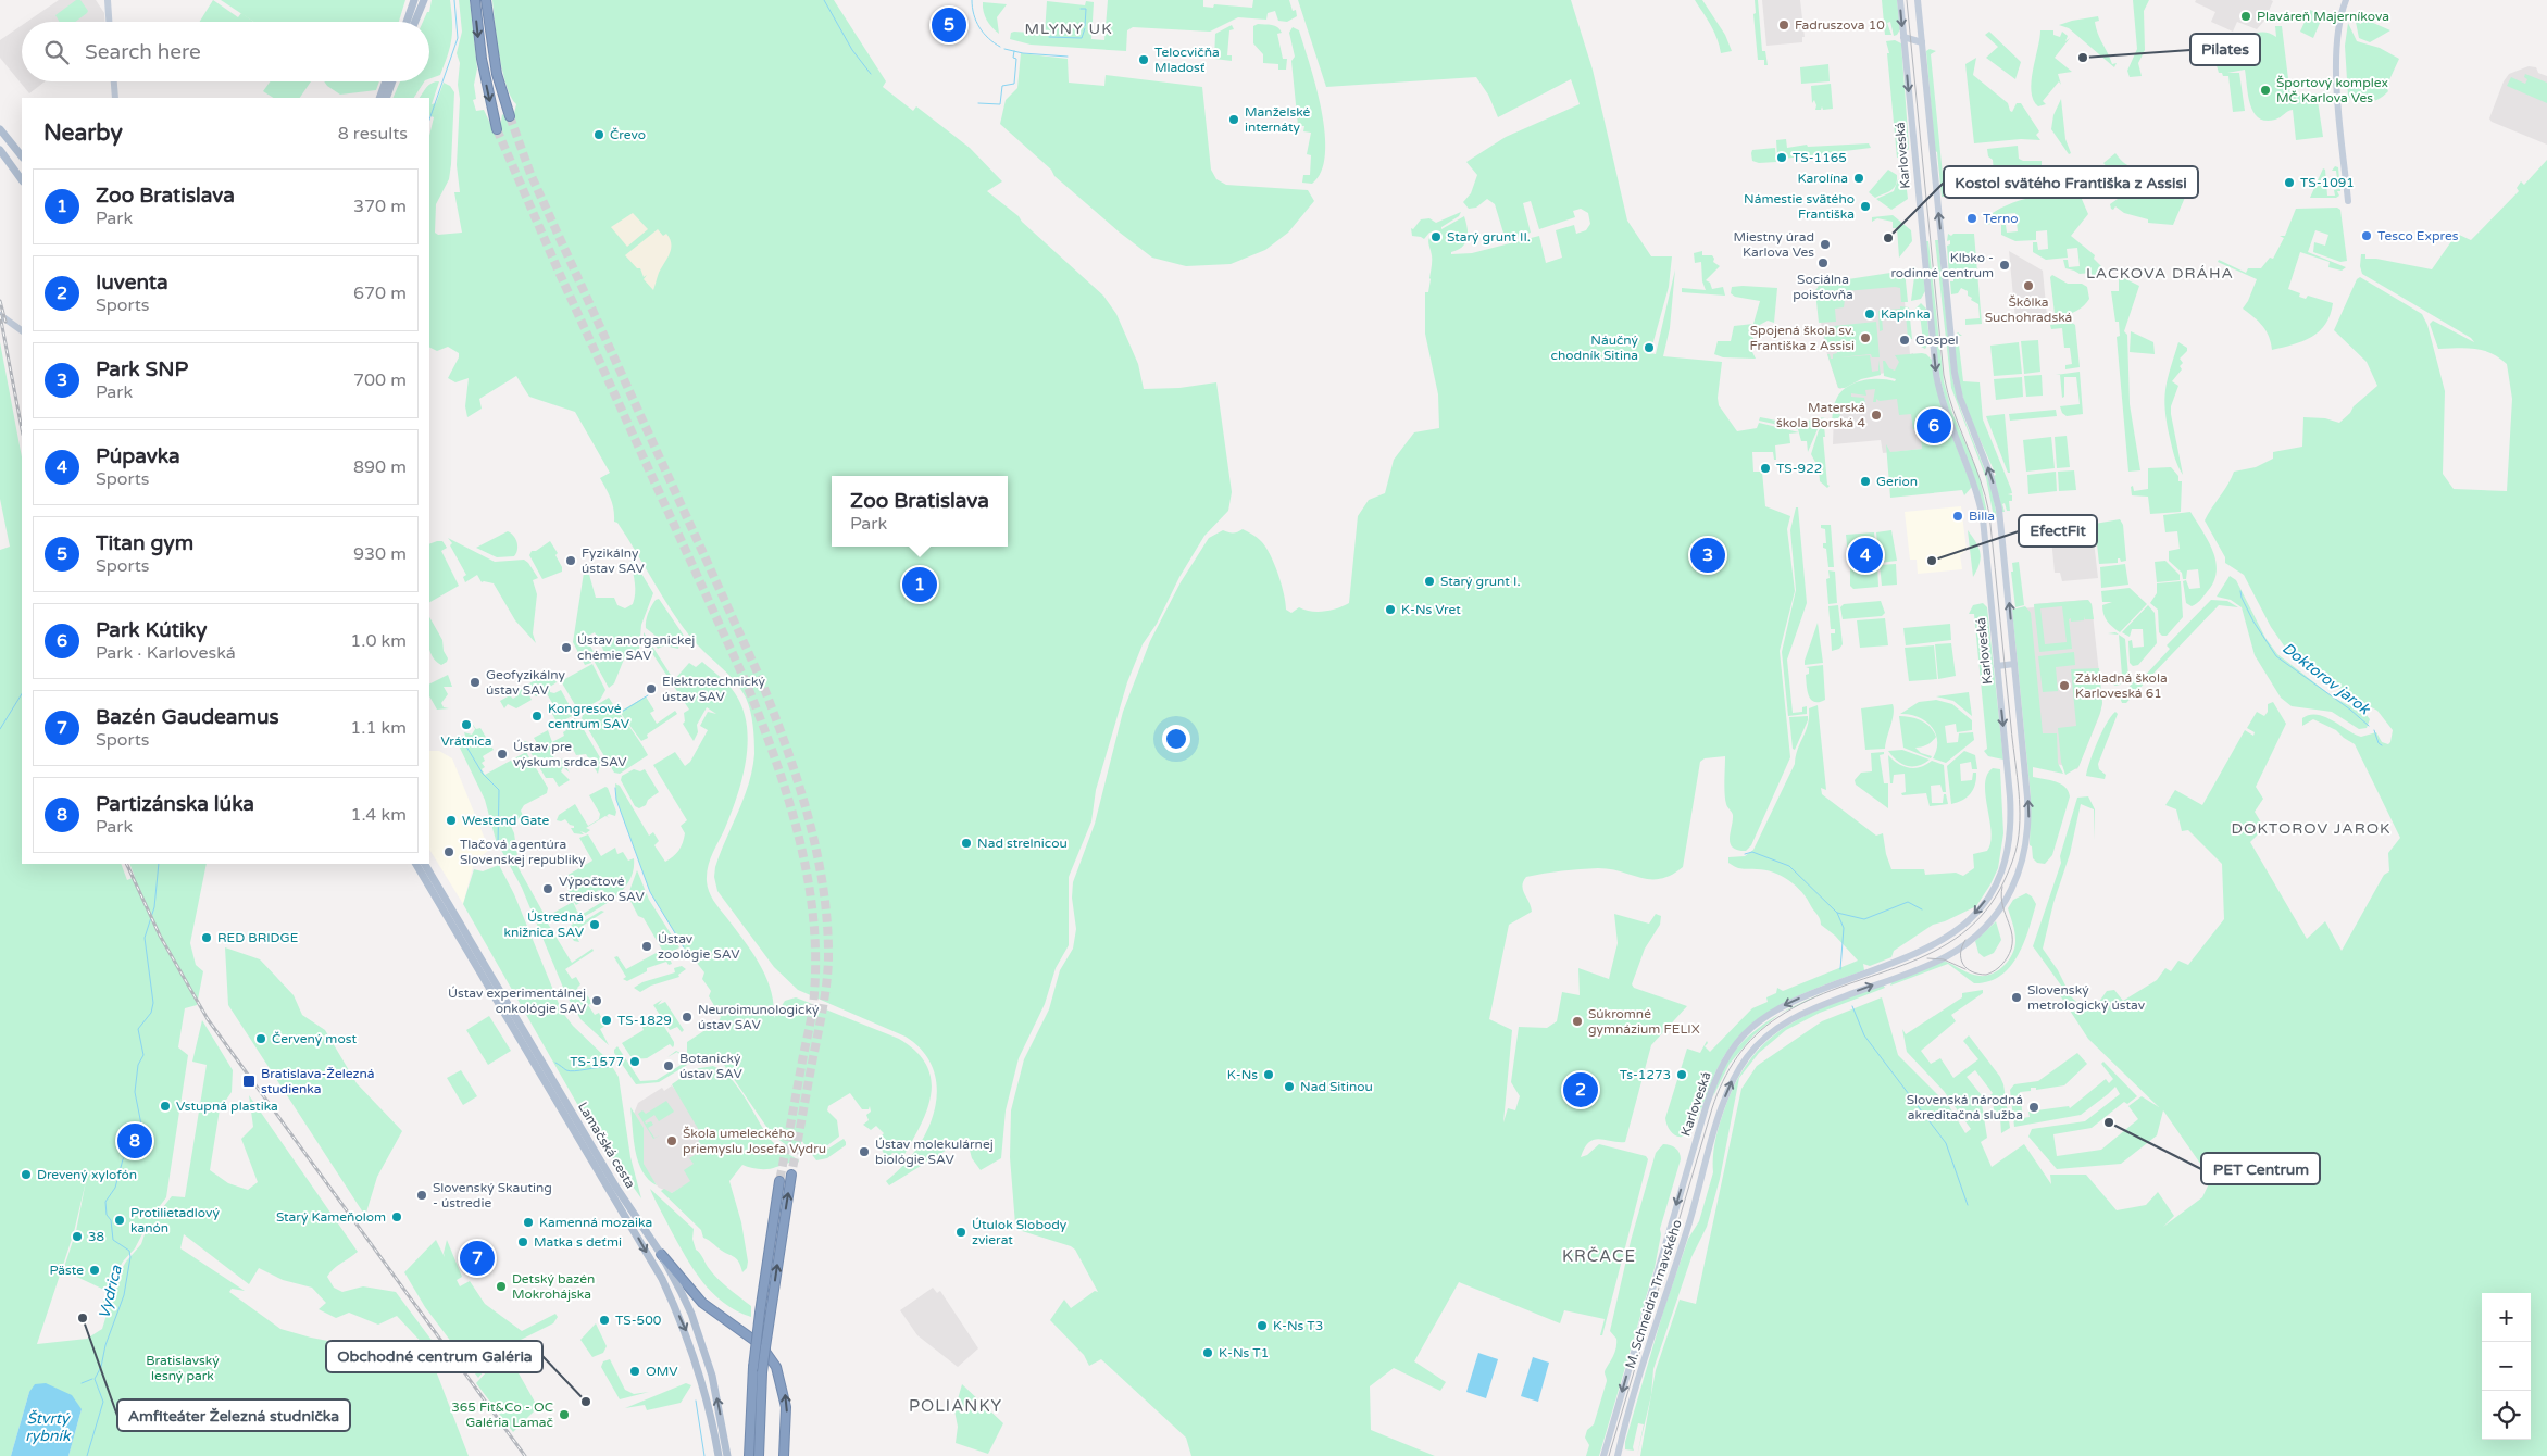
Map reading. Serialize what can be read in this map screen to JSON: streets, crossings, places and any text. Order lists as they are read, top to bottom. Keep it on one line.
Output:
{"streets":{"main road":["Karloveská","Lamačská cesta","M. Schneidra Trnavského"]},"crossings":[["Karloveská","M. Schneidra Trnavského"]],"districts":["MLYNY UK","LACKOVA DRÁHA","DOKTOROV JAROK","KRČACE","POLIANKY"],"water":["Doktorov jarok","Vydrica","Štvrtý rybník"],"parks":["Bratislavský lesný park"],"places":{"other":["Plaváreň Majerníkova","Fadruszova 10","Pilates","Telocvičňa Mladosť","Športový komplex MČ Karlova Ves","Manželské internáty","Črevo","TS-1165","Karolína","TS-1091","Námestie svätého Františka","Terno","Tesco Expres","Starý grunt II.","Kostol svätého Františka z Assisi","Miestny úrad Karlova Ves","Sociálna poisťovňa","Klbko - rodinné centrum","Škôlka Suchohradská","Kaplnka","Spojená škola sv. Františka z Assisi","Gospel","Náučný chodník Sitina","Materská škola Borská 4","TS-922","Gerion","Billa","Fyzikálny ústav SAV","EfectFit","Starý grunt I.","K-Ns Vret","Ústav anorganickej chémie SAV","Geofyzikálny ústav SAV","Základná škola Karloveská 61","Elektrotechnický ústav SAV","Kongresové centrum SAV","Vrátnica","Ústav pre výskum srdca SAV","Westend Gate","Nad strelnicou","Tlačová agentúra Slovenskej republiky","Výpočtové stredisko SAV","Ústredná knižnica SAV","RED BRIDGE","Ústav zoológie SAV","Slovenský metrologický ústav","Ústav experimentálnej onkológie SAV","Neuroimunologický ústav SAV","TS-1829","Súkromné gymnázium FELIX","Červený most","TS-1577","Botanický ústav SAV","K-Ns","Ts-1273","Nad Sitinou","Vstupná plastika","Slovenská národná akreditačná služba","PET Centrum","Škola umeleckého priemyslu Josefa Vydru","Ústav molekulárnej biológie SAV","Drevený xylofón","Slovenský Skauting - ústredie","Starý Kameňolom","Protilietadlový kanón","Kamenná mozaika","Útulok Slobody zvierat","38","Matka s deťmi","Päste","Detský bazén Mokrohájska","Amfiteáter Železná studnička","TS-500","K-Ns T3","K-Ns T1","OMV","Obchodné centrum Galéria","365 Fit&Co - OC Galéria Lamač"],"transit":["Bratislava-Železná studienka"]},"page":{"pins":["5","6","3","4","1","2","8","7"],"search":"Search here","heading":["Nearby","8 results"],"list":[{"mark":"1","name":"Zoo Bratislava","note":"Park","value":"370 m"},{"mark":"2","name":"Iuventa","note":"Sports","value":"670 m"},{"mark":"3","name":"Park SNP","note":"Park","value":"700 m"},{"mark":"4","name":"Púpavka","note":"Sports","value":"890 m"},{"mark":"5","name":"Titan gym","note":"Sports","value":"930 m"},{"mark":"6","name":"Park Kútiky","note":"Park · Karloveská","value":"1.0 km"},{"mark":"7","name":"Bazén Gaudeamus","note":"Sports","value":"1.1 km"},{"mark":"8","name":"Partizánska lúka","note":"Park","value":"1.4 km"}],"popup":["Zoo Bratislava","Park"],"map_buttons":["+","−"]}}
